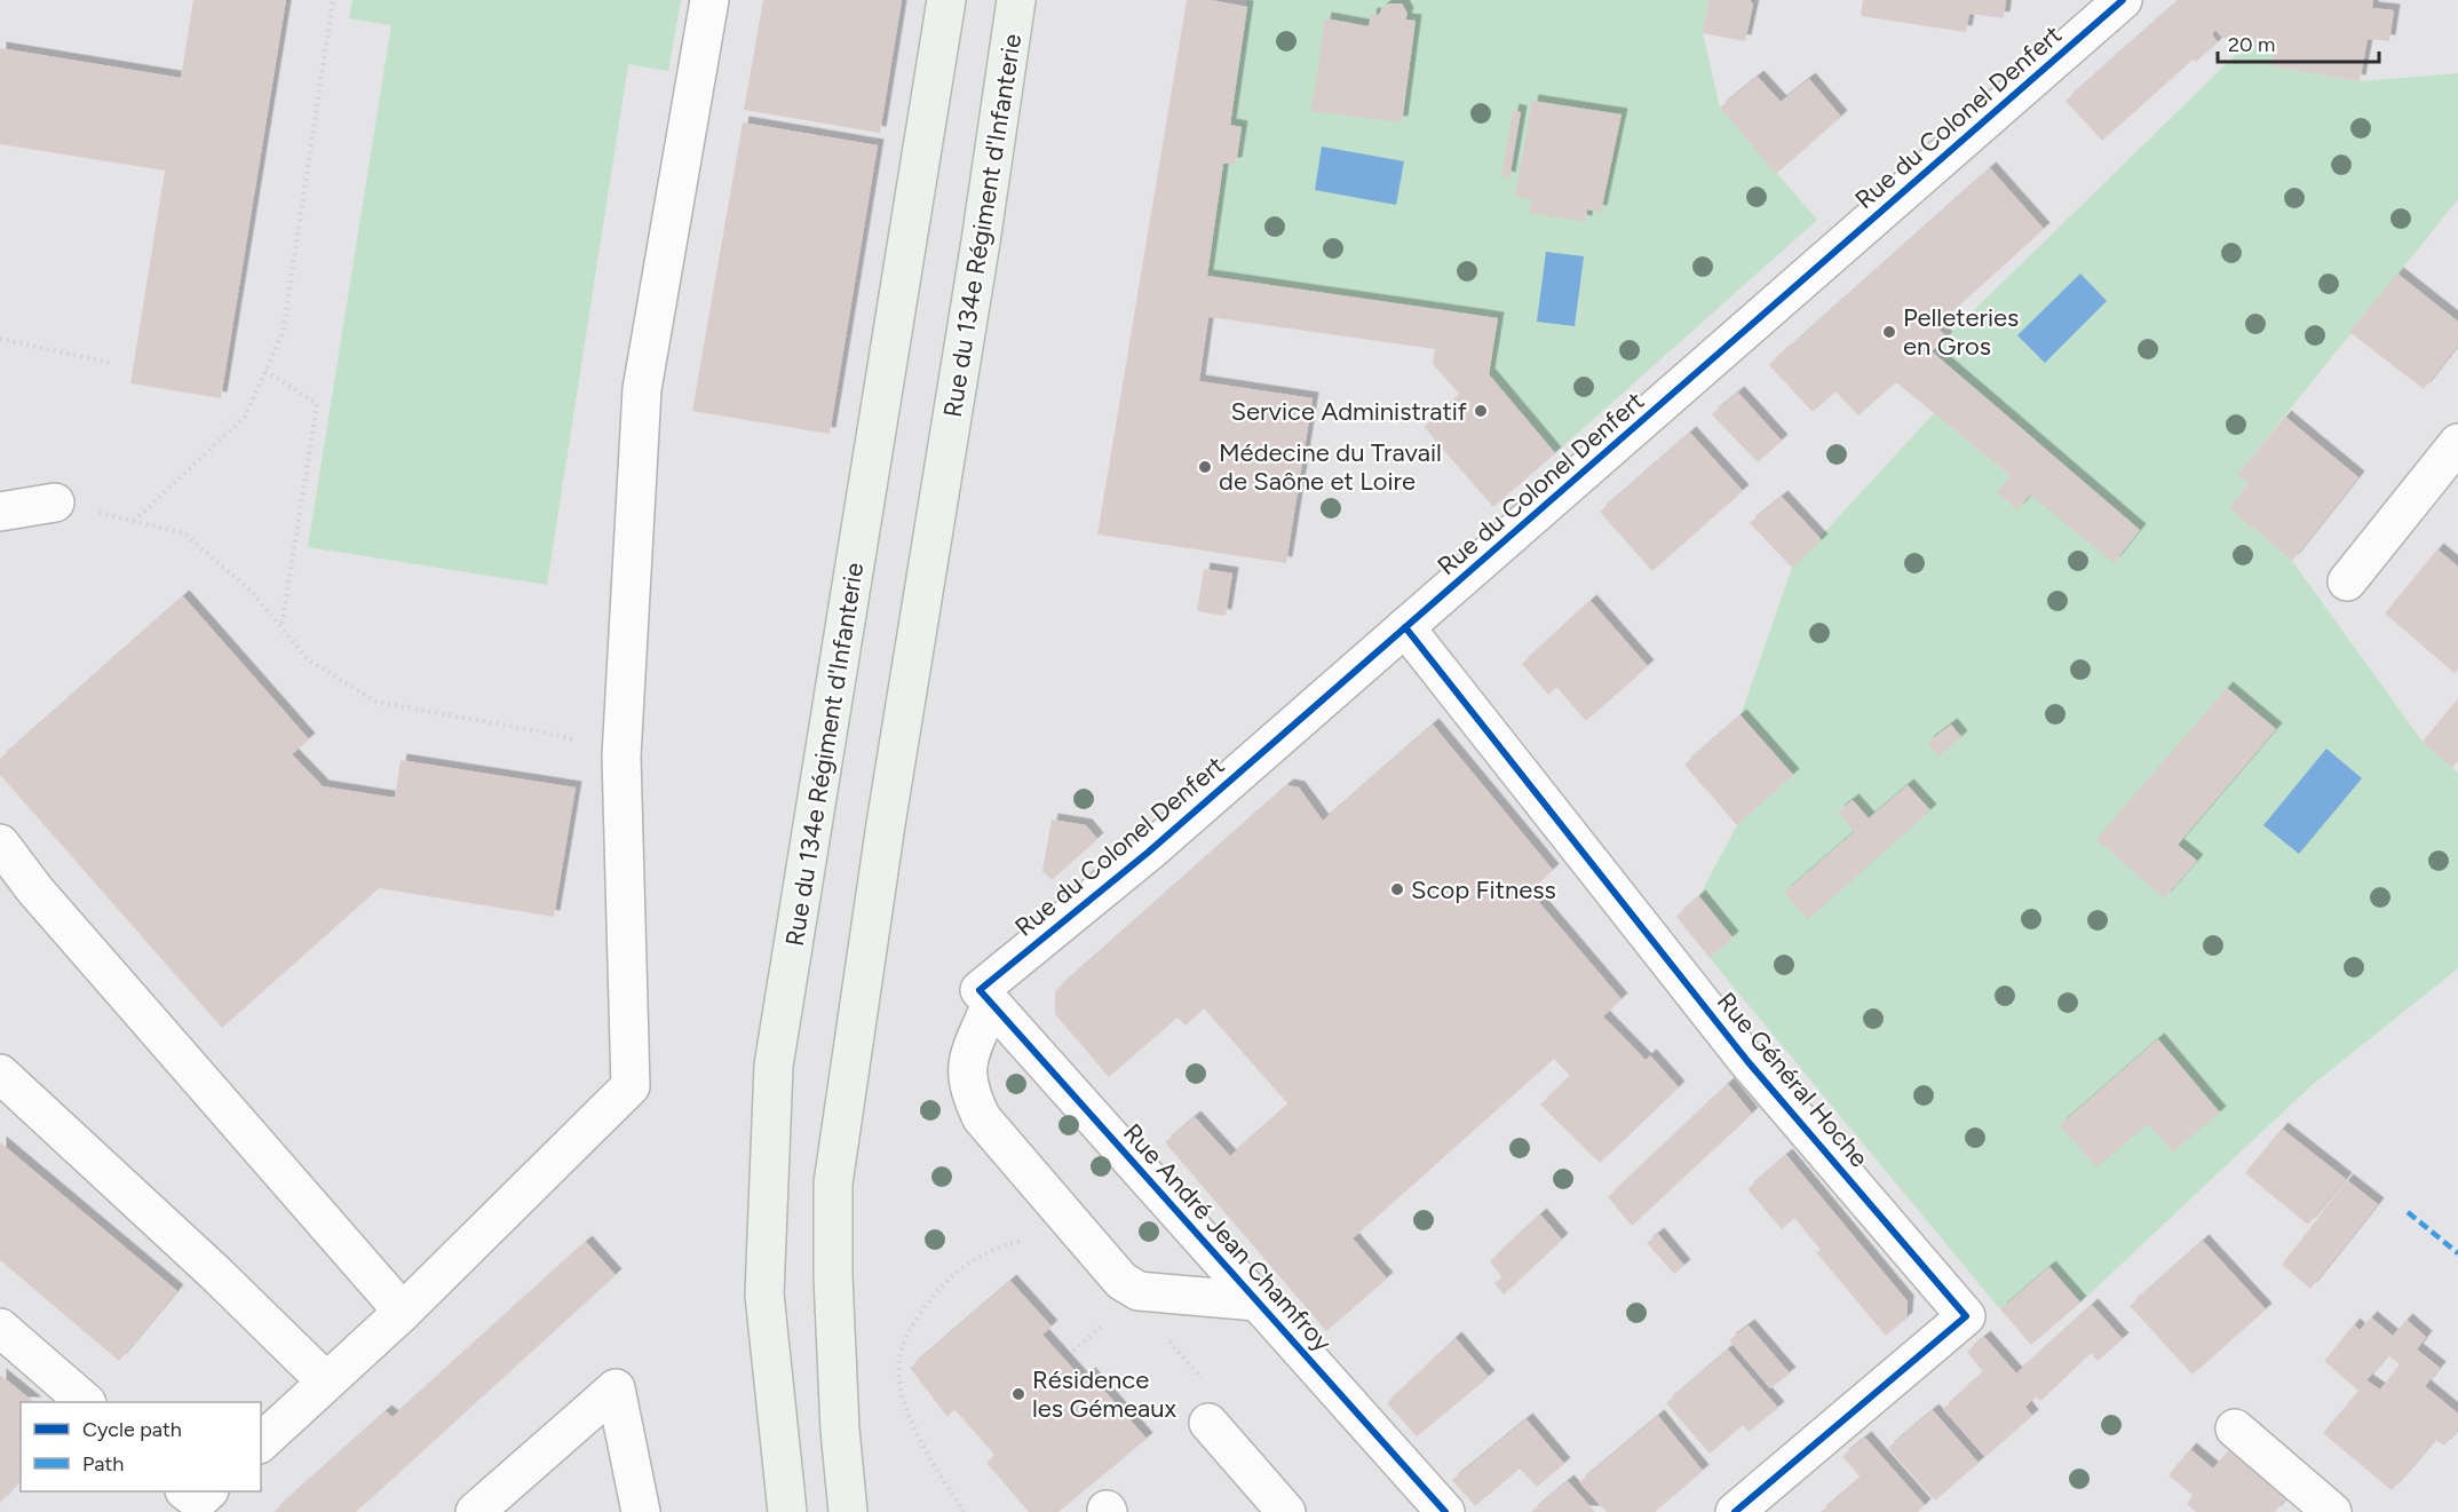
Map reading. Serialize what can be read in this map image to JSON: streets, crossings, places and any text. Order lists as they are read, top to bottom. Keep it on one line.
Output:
{"streets":{"main road":["Rue du 134e Régiment d'Infanterie"],"street":["Rue du Colonel Denfert","Rue Général Hoche","Rue André Jean Chamfroy"]},"crossings":[["Rue du Colonel Denfert","Rue Général Hoche"],["Rue du Colonel Denfert","Rue André Jean Chamfroy"]],"places":["Pelleteries en Gros","Service Administratif","Médecine du Travail de Saône et Loire","Scop Fitness","Résidence les Gémeaux"],"legend":["Cycle path","Path"],"scale_bar":"20 m"}
